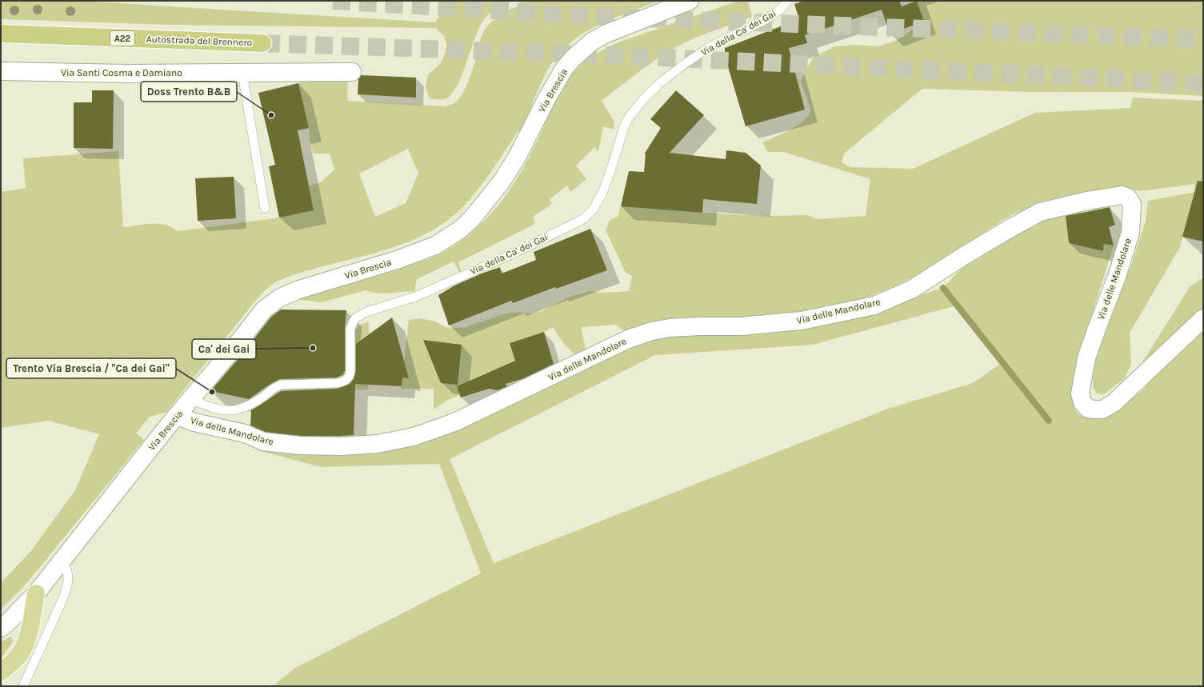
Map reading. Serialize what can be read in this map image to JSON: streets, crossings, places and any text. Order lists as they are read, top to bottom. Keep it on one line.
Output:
{"streets":{"highway":["A22","Autostrada del Brennero"],"street":["Via Santi Cosma e Damiano","Via Brescia","Via delle Mandolare"],"lane":["Via della Ca' dei Gai"]},"crossings":[["Via della Ca' dei Gai","Via Brescia"],["Via Brescia","Via delle Mandolare"]],"places":["Doss Trento B&B","Ca' dei Gai","Trento Via Brescia / \"Ca dei Gai\""]}
